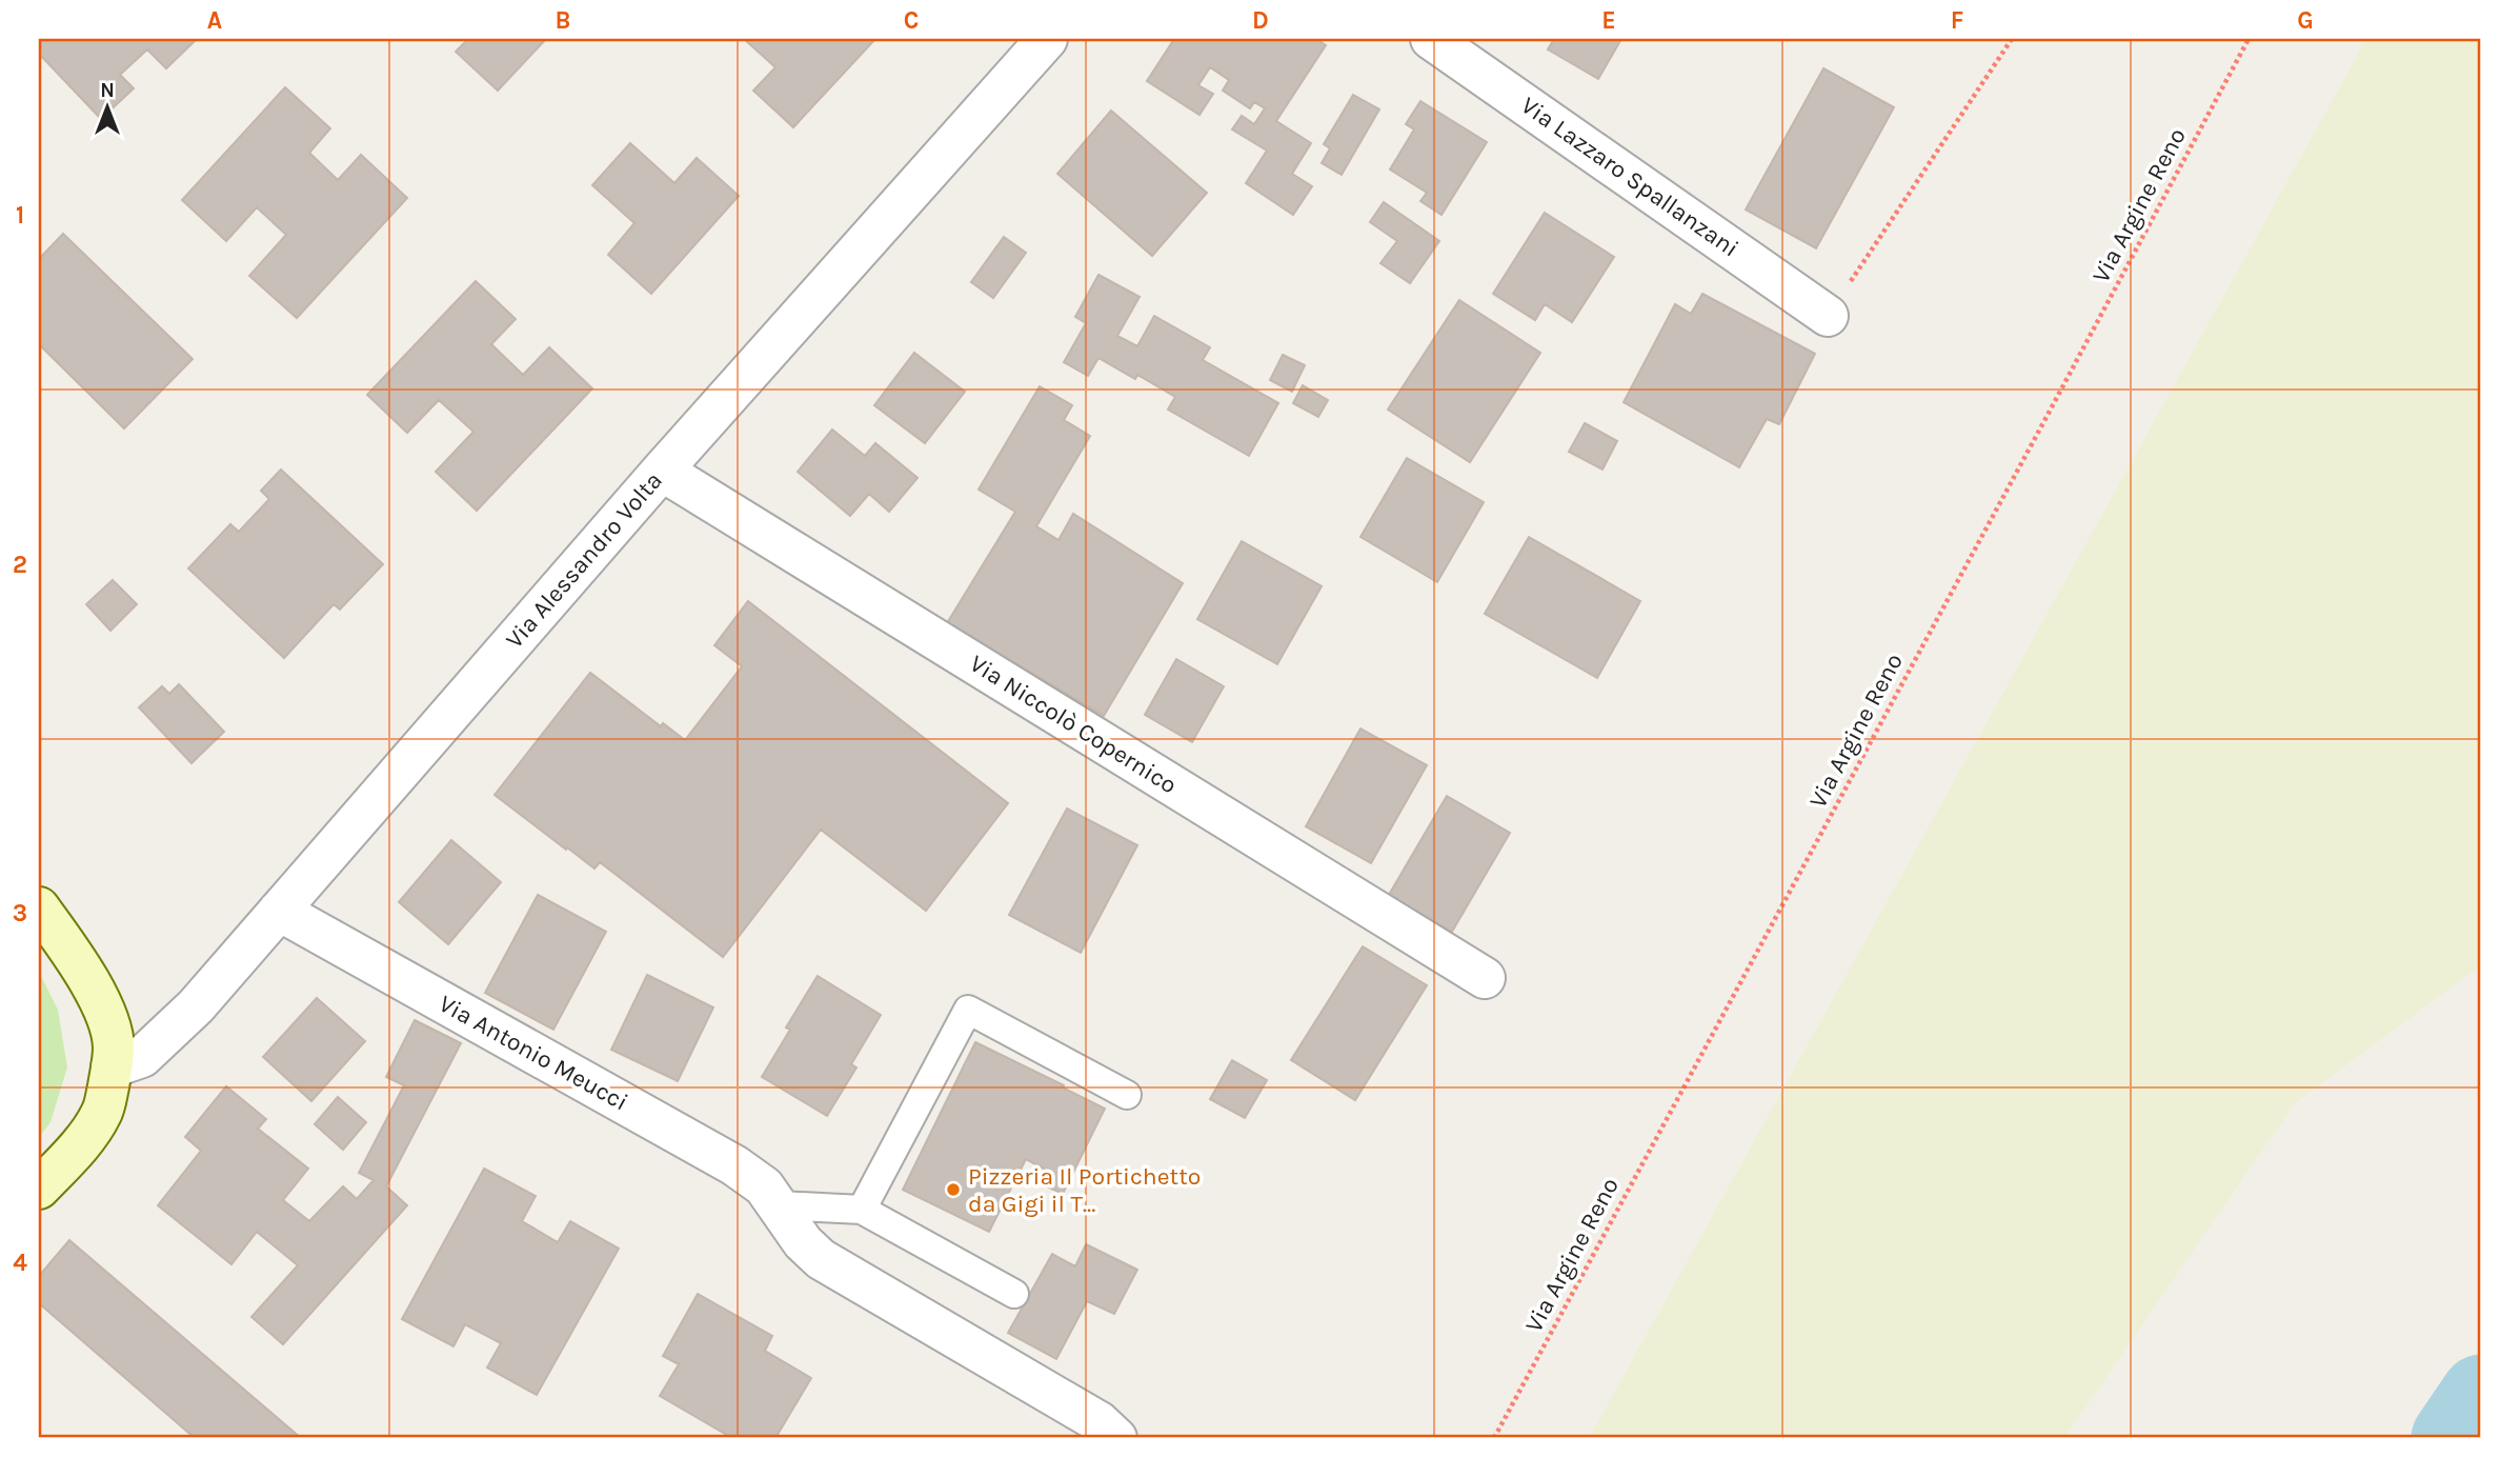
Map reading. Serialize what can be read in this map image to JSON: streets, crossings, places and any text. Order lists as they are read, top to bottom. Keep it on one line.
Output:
{"streets":{"street":["Via Lazzaro Spallanzani","Via Alessandro Volta","Via Niccolò Copernico","Via Antonio Meucci"],"path":["Via Argine Reno"]},"crossings":[["Via Alessandro Volta","Via Niccolò Copernico"],["Via Alessandro Volta","Via Antonio Meucci"]],"places":["Pizzeria Il Portichetto da Gigi il T..."],"north":"top","grid":{"columns":["A","B","C","D","E","F","G"],"rows":["1","2","3","4"]}}
